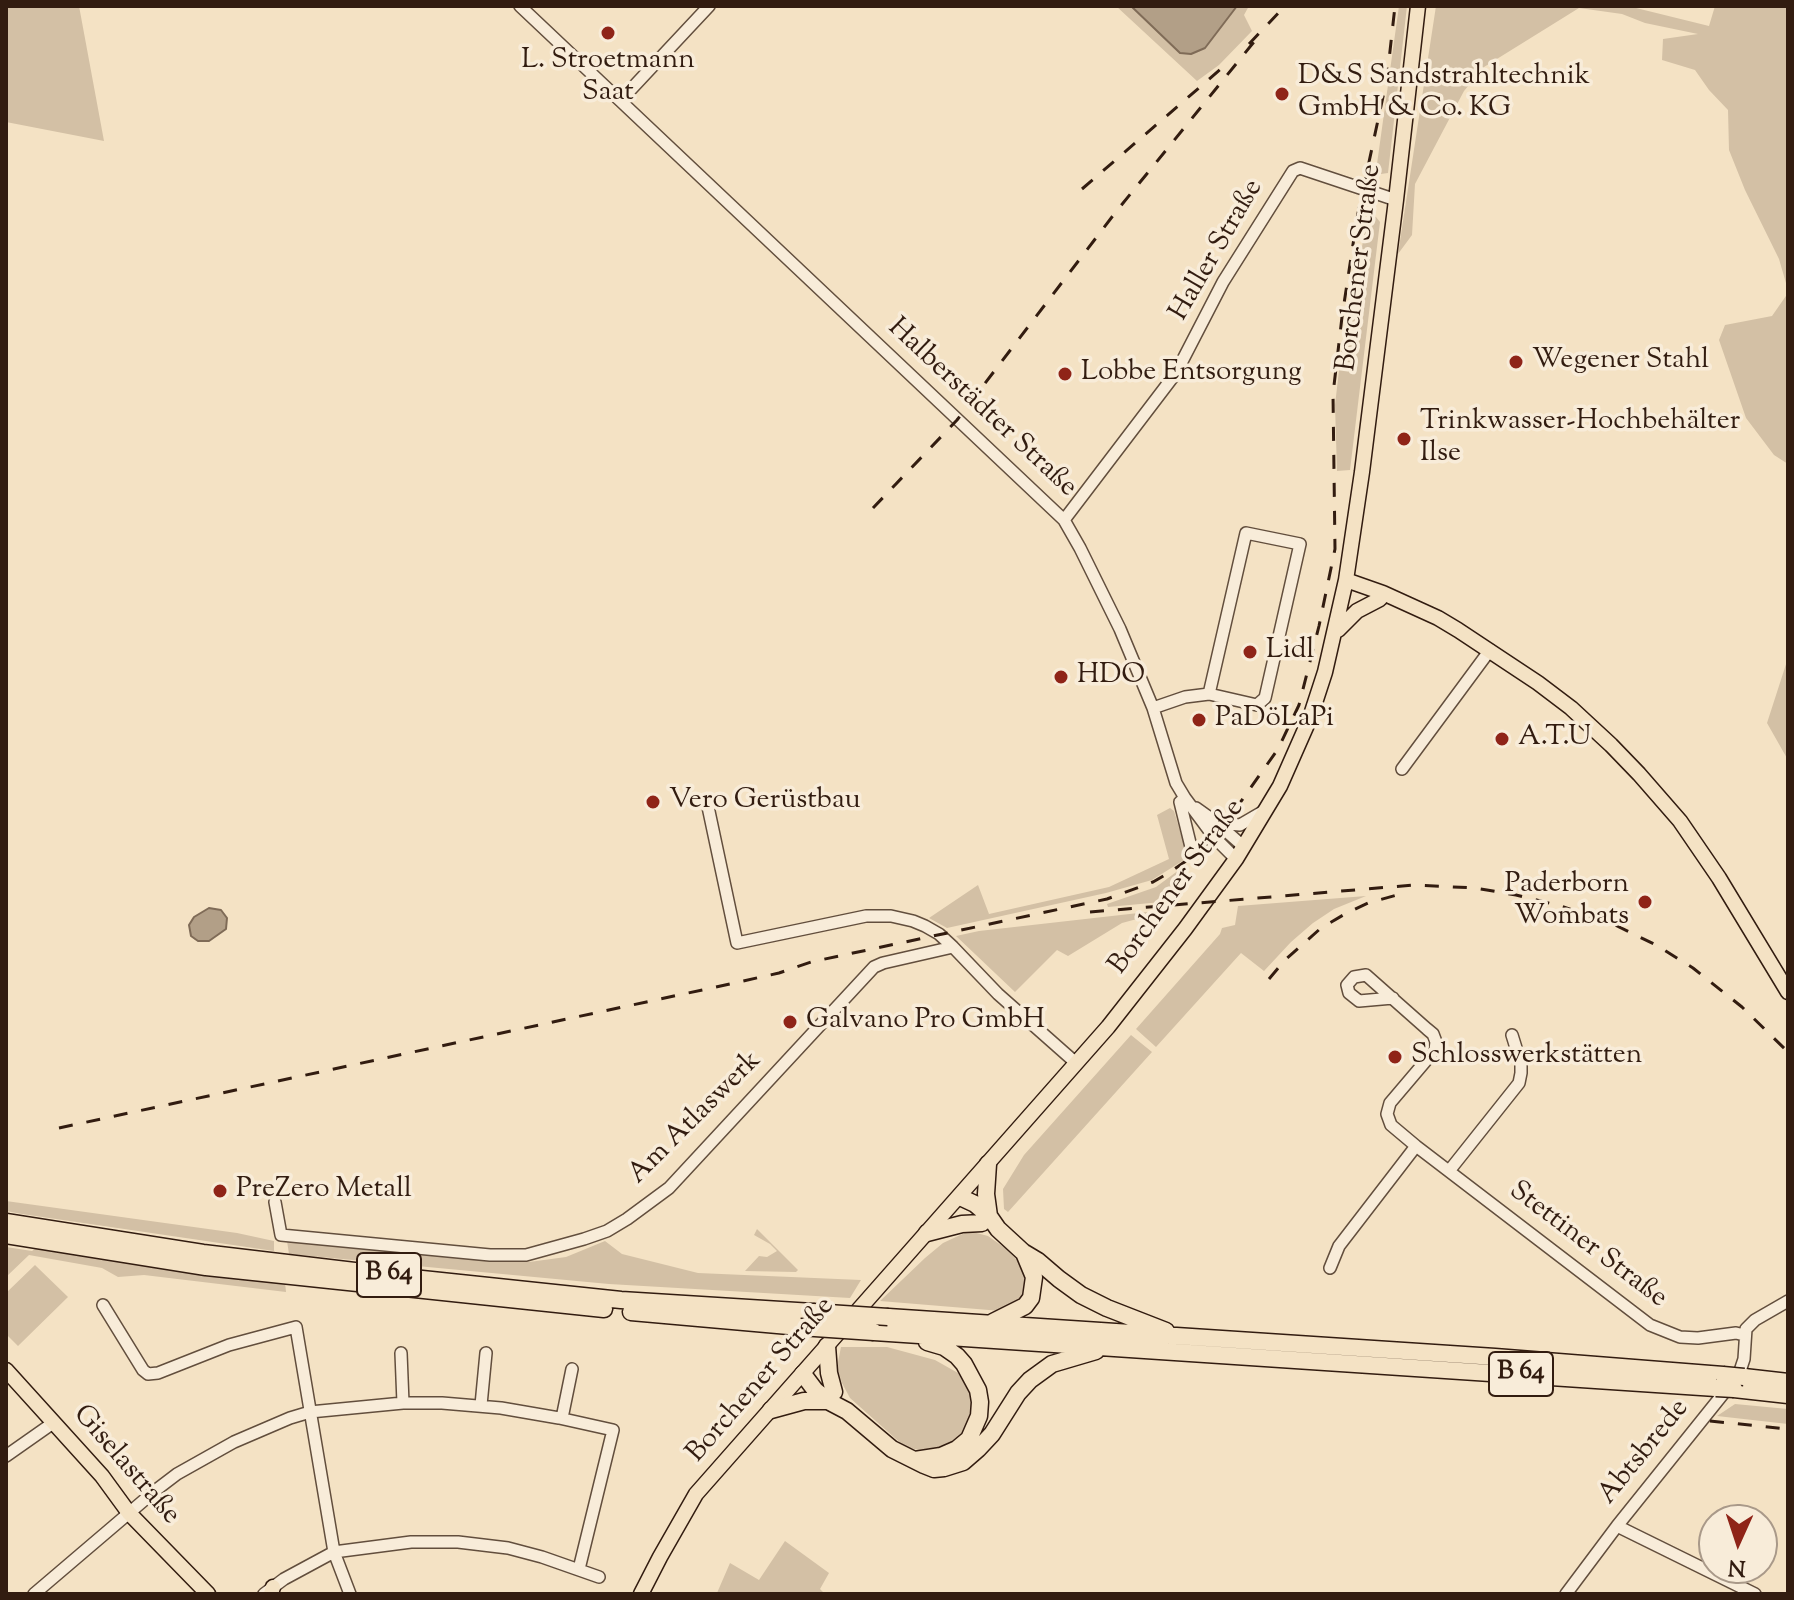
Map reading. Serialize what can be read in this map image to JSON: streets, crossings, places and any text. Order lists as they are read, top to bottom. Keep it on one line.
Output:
{"streets":{"highway":["B 64"],"main road":["Borchener Straße","Giselastraße"],"street":["Haller Straße","Halberstädter Straße","Am Atlaswerk","Stettiner Straße","Abtsbrede"]},"crossings":[["Haller Straße","Borchener Straße"],["Haller Straße","Halberstädter Straße"],["Borchener Straße","Halberstädter Straße"],["Stettiner Straße","Abtsbrede"]],"places":["L. Stroetmann Saat","D&S Sandstrahltechnik GmbH & Co. KG","Wegener Stahl","Lobbe Entsorgung","Trinkwasser-Hochbehälter Ilse","Lidl","HDO","PaDöLaPi","A.T.U","Vero Gerüstbau","Paderborn Wombats","Galvano Pro GmbH","Schlosswerkstätten","PreZero Metall"],"north":"bottom"}
